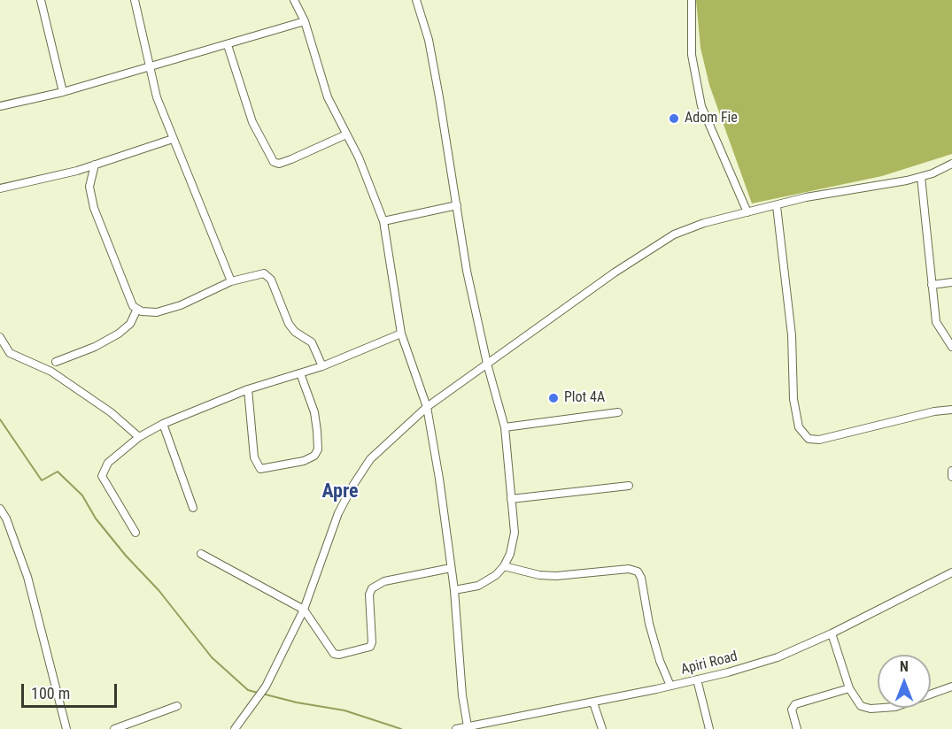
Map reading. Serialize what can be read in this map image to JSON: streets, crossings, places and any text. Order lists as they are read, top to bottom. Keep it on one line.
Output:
{"streets":{"street":["Apiri Road"]},"districts":["Apre"],"places":["Adom Fie","Plot 4A"],"scale_bar":"100 m","north":"top"}
